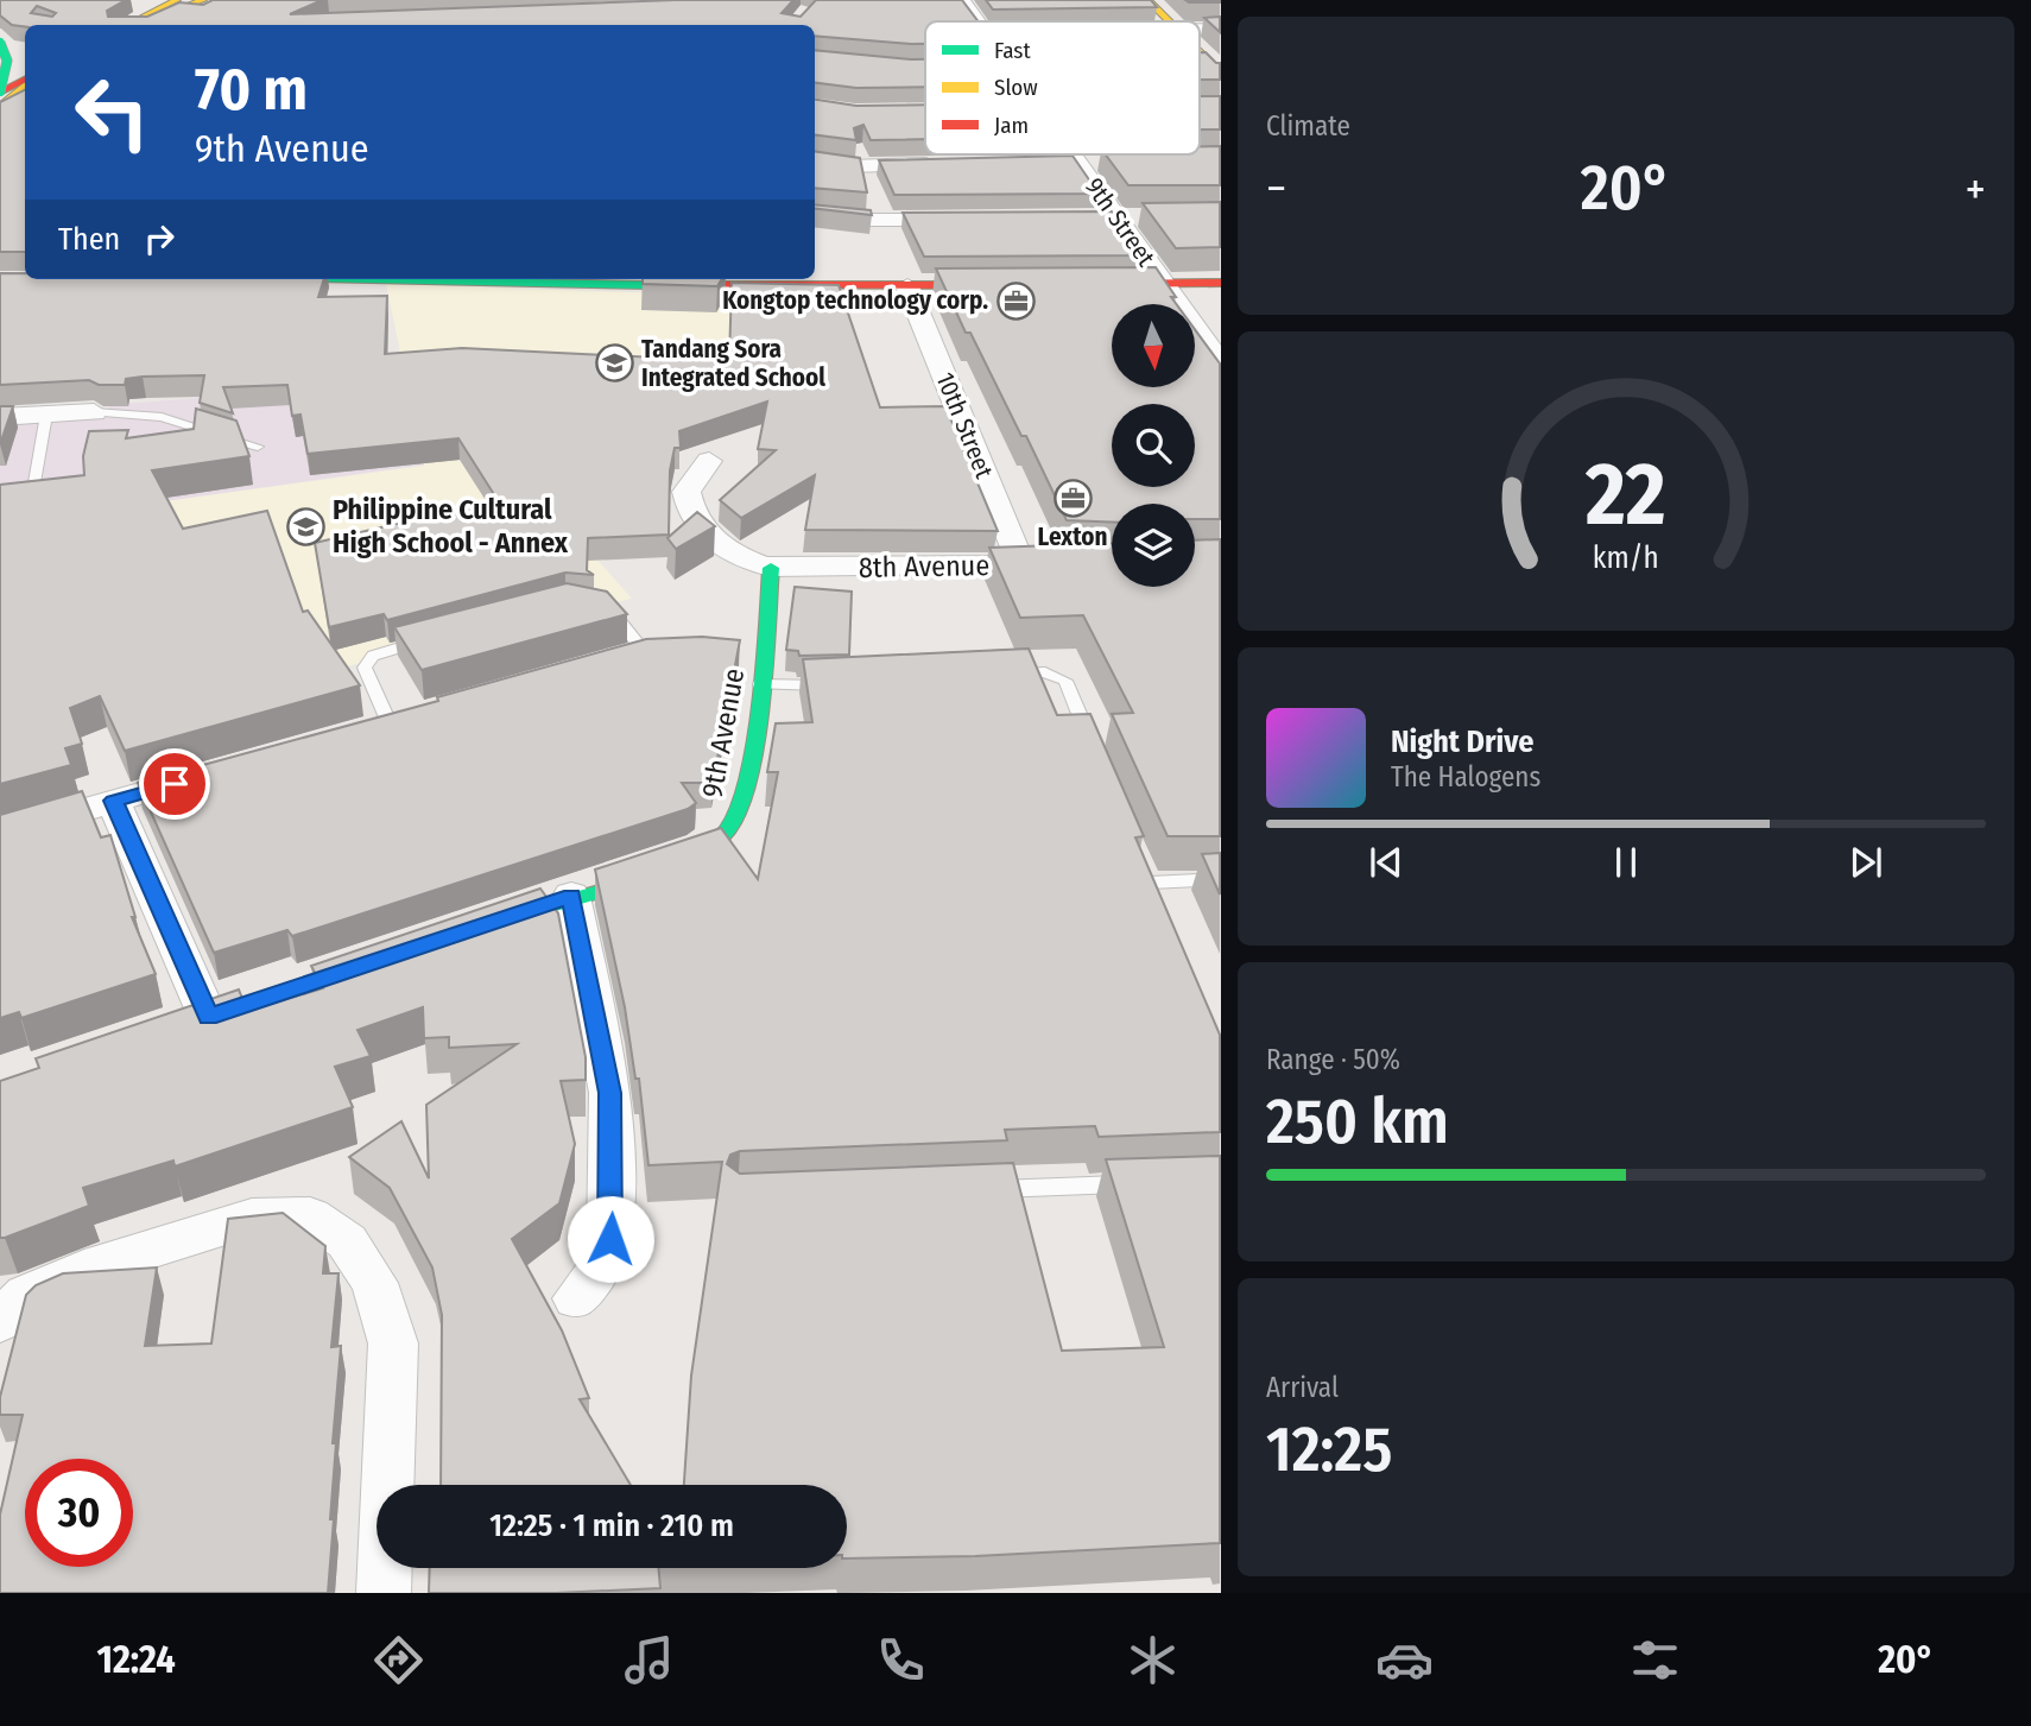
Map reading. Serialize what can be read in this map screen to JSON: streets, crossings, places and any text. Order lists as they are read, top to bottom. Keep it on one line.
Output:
{"streets":{"main road":["9th Avenue"],"street":["9th Street","10th Street","8th Avenue"]},"crossings":[["10th Street","8th Avenue"],["8th Avenue","9th Avenue"]],"places":{"office":["Kongtop technology corp.","Lexton"],"school or university":["Tandang Sora Integrated School","Philippine Cultural High School - Annex"]},"legend":["Fast","Slow","Jam"],"north":"bottom","page":{"tile":["Climate",["Range · 50%","250 km"],["Arrival","12:25"]],"turn":["70 m","9th Avenue"],"heat":["−","20°","+"],"then":"Then","song":["Night Drive","The Halogens"],"limit":"30","trip":"12:25 · 1 min · 210 m","tabs":["12:24","20°"],"gauge":["22","km/h"]}}
